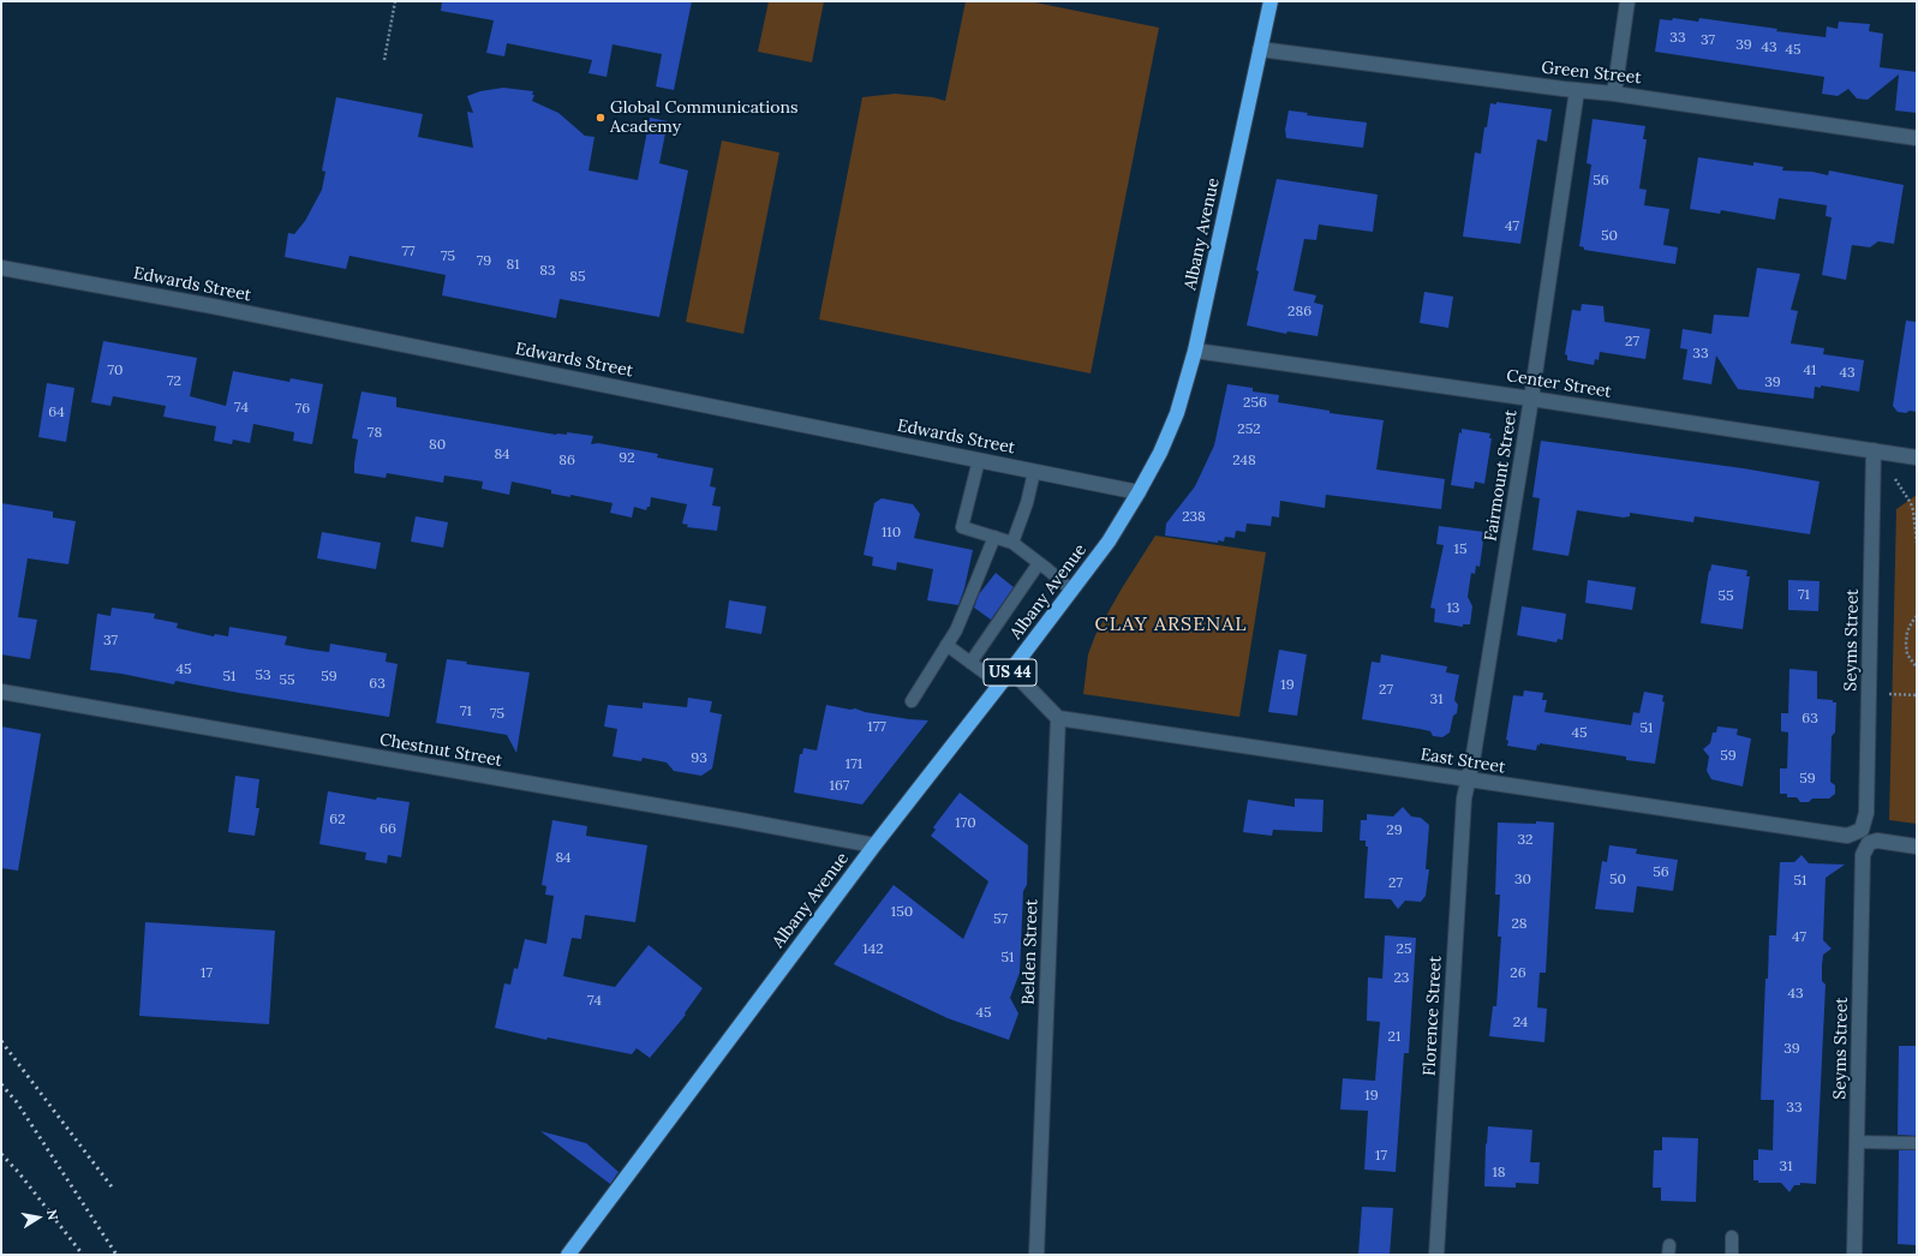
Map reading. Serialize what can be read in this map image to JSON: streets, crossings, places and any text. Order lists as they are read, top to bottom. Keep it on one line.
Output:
{"streets":{"highway":["Albany Avenue","US 44"],"street":["Green Street","Edwards Street","Center Street","Fairmount Street","Seyms Street","Chestnut Street","East Street","Belden Street","Florence Street"]},"crossings":[["Green Street","Albany Avenue"],["Green Street","Fairmount Street"],["Albany Avenue","Edwards Street"],["Albany Avenue","Center Street"],["Albany Avenue","Chestnut Street"],["Center Street","Fairmount Street"],["Center Street","Seyms Street"],["Fairmount Street","East Street"],["Fairmount Street","Florence Street"],["Seyms Street","East Street"],["East Street","Belden Street"],["East Street","Florence Street"]],"districts":["CLAY ARSENAL"],"places":["Global Communications Academy"],"house_numbers":["33","37","39","43","45","56","47","50","77","75","79","81","83","85","286","27","33","70","41","43","72","39","256","74","76","64","252","78","80","84","92","86","248","238","110","15","71","55","13","37","45","53","51","59","55","63","19","27","31","71","75","63","177","51","45","59","93","171","59","167","62","170","66","29","32","84","56","30","50","51","27","150","57","28","47","142","25","51","17","26","23","43","74","45","24","21","39","19","33","17","31","18"],"north":"right"}
